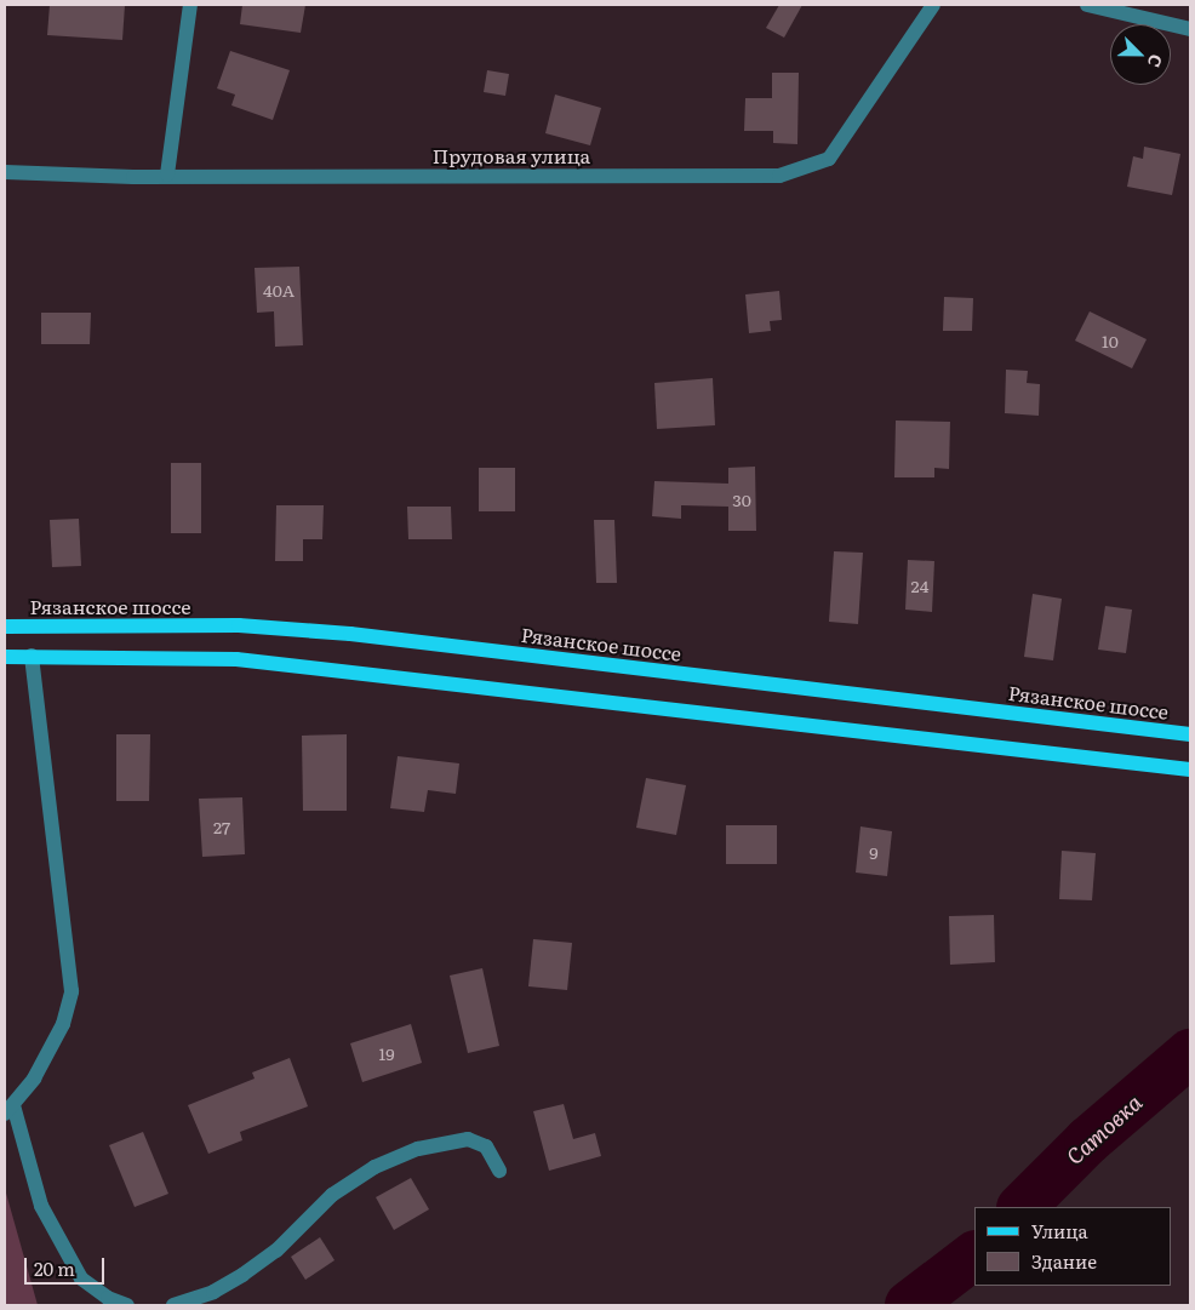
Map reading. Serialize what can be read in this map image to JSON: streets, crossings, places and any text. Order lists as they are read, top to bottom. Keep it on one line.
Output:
{"streets":{"main road":["Рязанское шоссе"],"street":["Прудовая улица"]},"water":["Сатовка"],"house_numbers":["40А","10","30","24","27","9","19"],"legend":["Улица","Здание"],"scale_bar":"20 m","north":"bottom right"}
